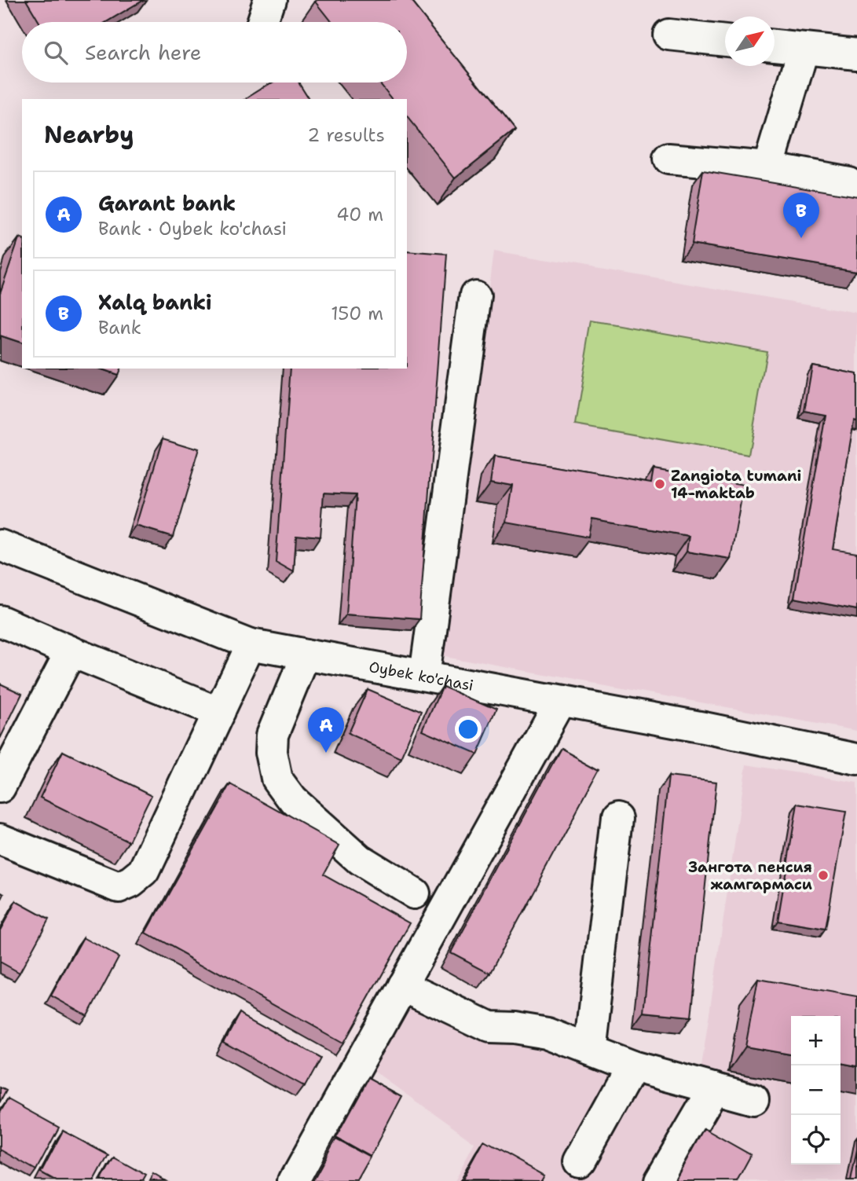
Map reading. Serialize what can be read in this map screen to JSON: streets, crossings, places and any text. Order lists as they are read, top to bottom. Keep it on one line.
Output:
{"streets":{"street":["Oybek ko'chasi"]},"places":["Zangiota tumani 14-maktab","Зангота пенсия жамгармаси"],"north":"top right","page":{"search":"Search here","heading":["Nearby","2 results"],"list":[{"mark":"A","name":"Garant bank","note":"Bank · Oybek ko'chasi","value":"40 m"},{"mark":"B","name":"Xalq banki","note":"Bank","value":"150 m"}],"pins":["B","A"],"map_buttons":["+","−"]}}
